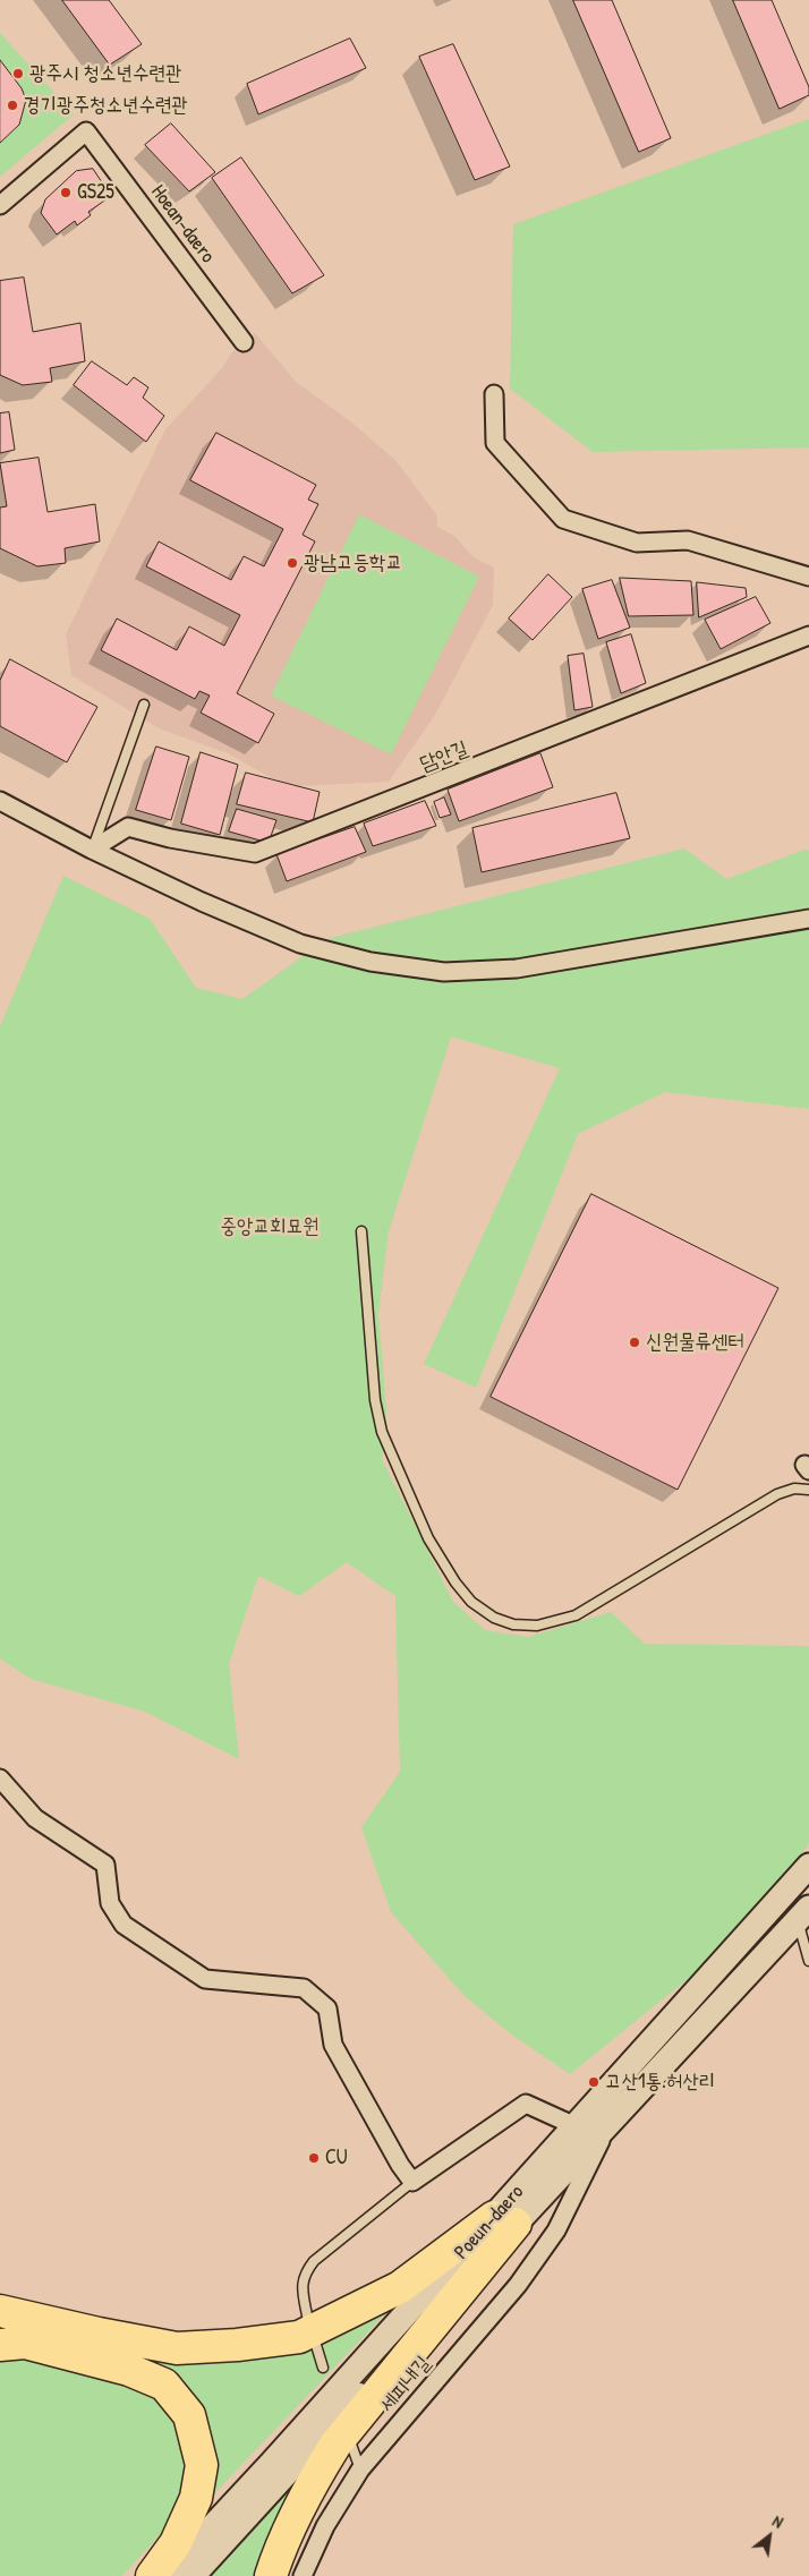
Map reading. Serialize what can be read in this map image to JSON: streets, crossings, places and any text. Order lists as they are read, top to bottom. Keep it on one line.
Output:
{"streets":{"street":["Hoean-daero","담안길","Poeun-daero","세피내길"]},"crossings":[["Poeun-daero","세피내길"]],"parks":["중앙교회묘원"],"places":["광주시 청소년수련관","경기광주청소년수련관","GS25","광남고등학교","신원물류센터","고산1통.허산리","CU"],"north":"top right"}
